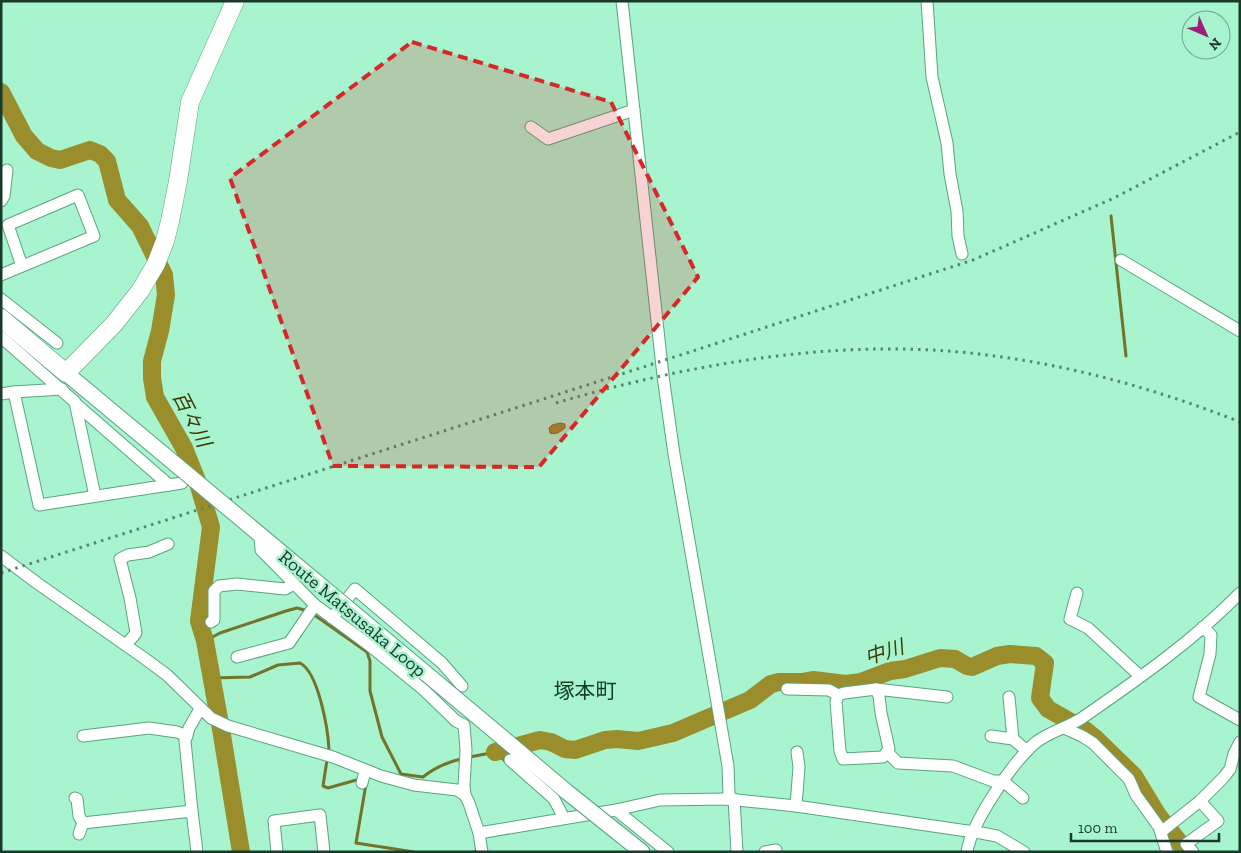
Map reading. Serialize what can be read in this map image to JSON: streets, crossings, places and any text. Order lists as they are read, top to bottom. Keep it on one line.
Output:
{"streets":{"main road":["Route Matsusaka Loop"]},"districts":["塚本町"],"water":["百々川","中川"],"scale_bar":"100 m","north":"bottom right"}
